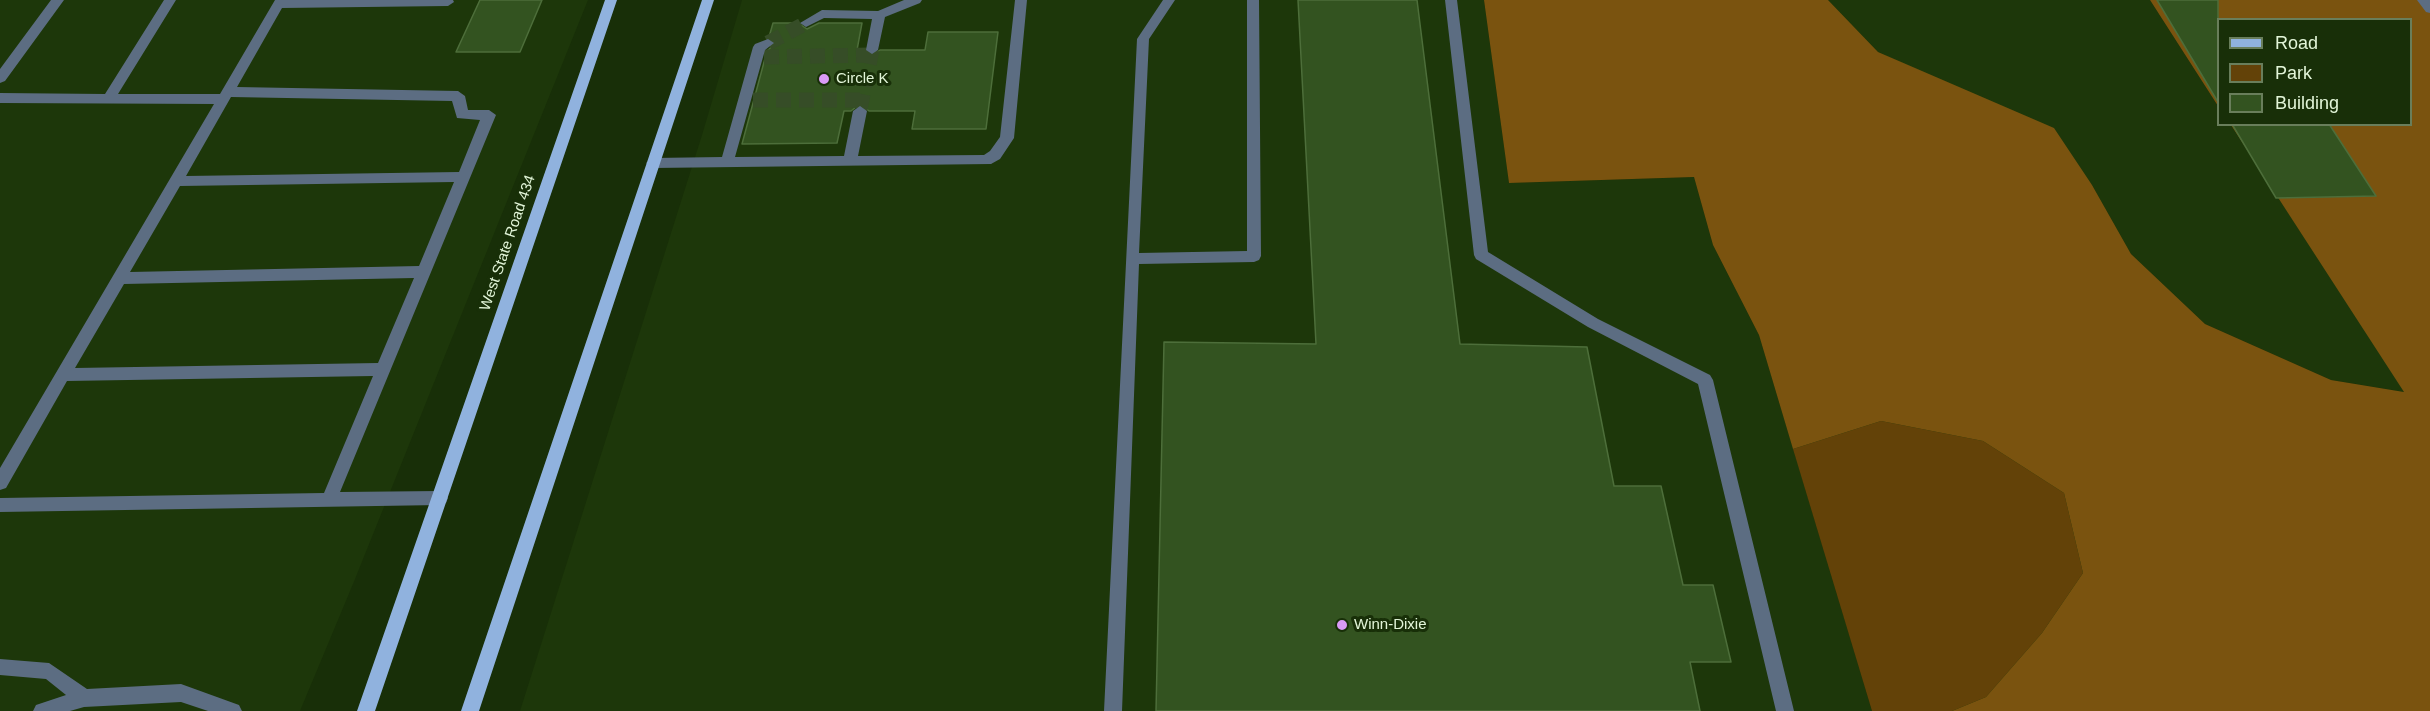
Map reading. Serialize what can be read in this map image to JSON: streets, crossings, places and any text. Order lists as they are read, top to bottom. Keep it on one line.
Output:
{"streets":{"main road":["West State Road 434"]},"places":["Circle K","Winn-Dixie"],"legend":["Road","Park","Building"]}
